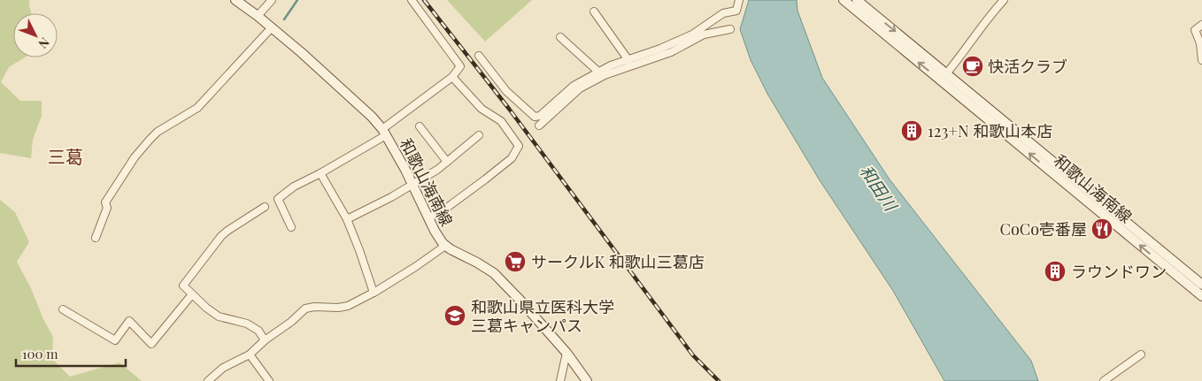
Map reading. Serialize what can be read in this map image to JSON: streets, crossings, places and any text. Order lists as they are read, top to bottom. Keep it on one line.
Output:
{"streets":{"main road":["和歌山海南線"]},"districts":["三葛"],"water":["和田川"],"places":{"cafe":["快活クラブ"],"building":["123+N 和歌山本店","ラウンドワン"],"restaurant":["CoCo壱番屋"],"supermarket":["サークルK 和歌山三葛店"],"school or university":["和歌山県立医科大学 三葛キャンパス"]},"scale_bar":"100 m","north":"bottom right"}
